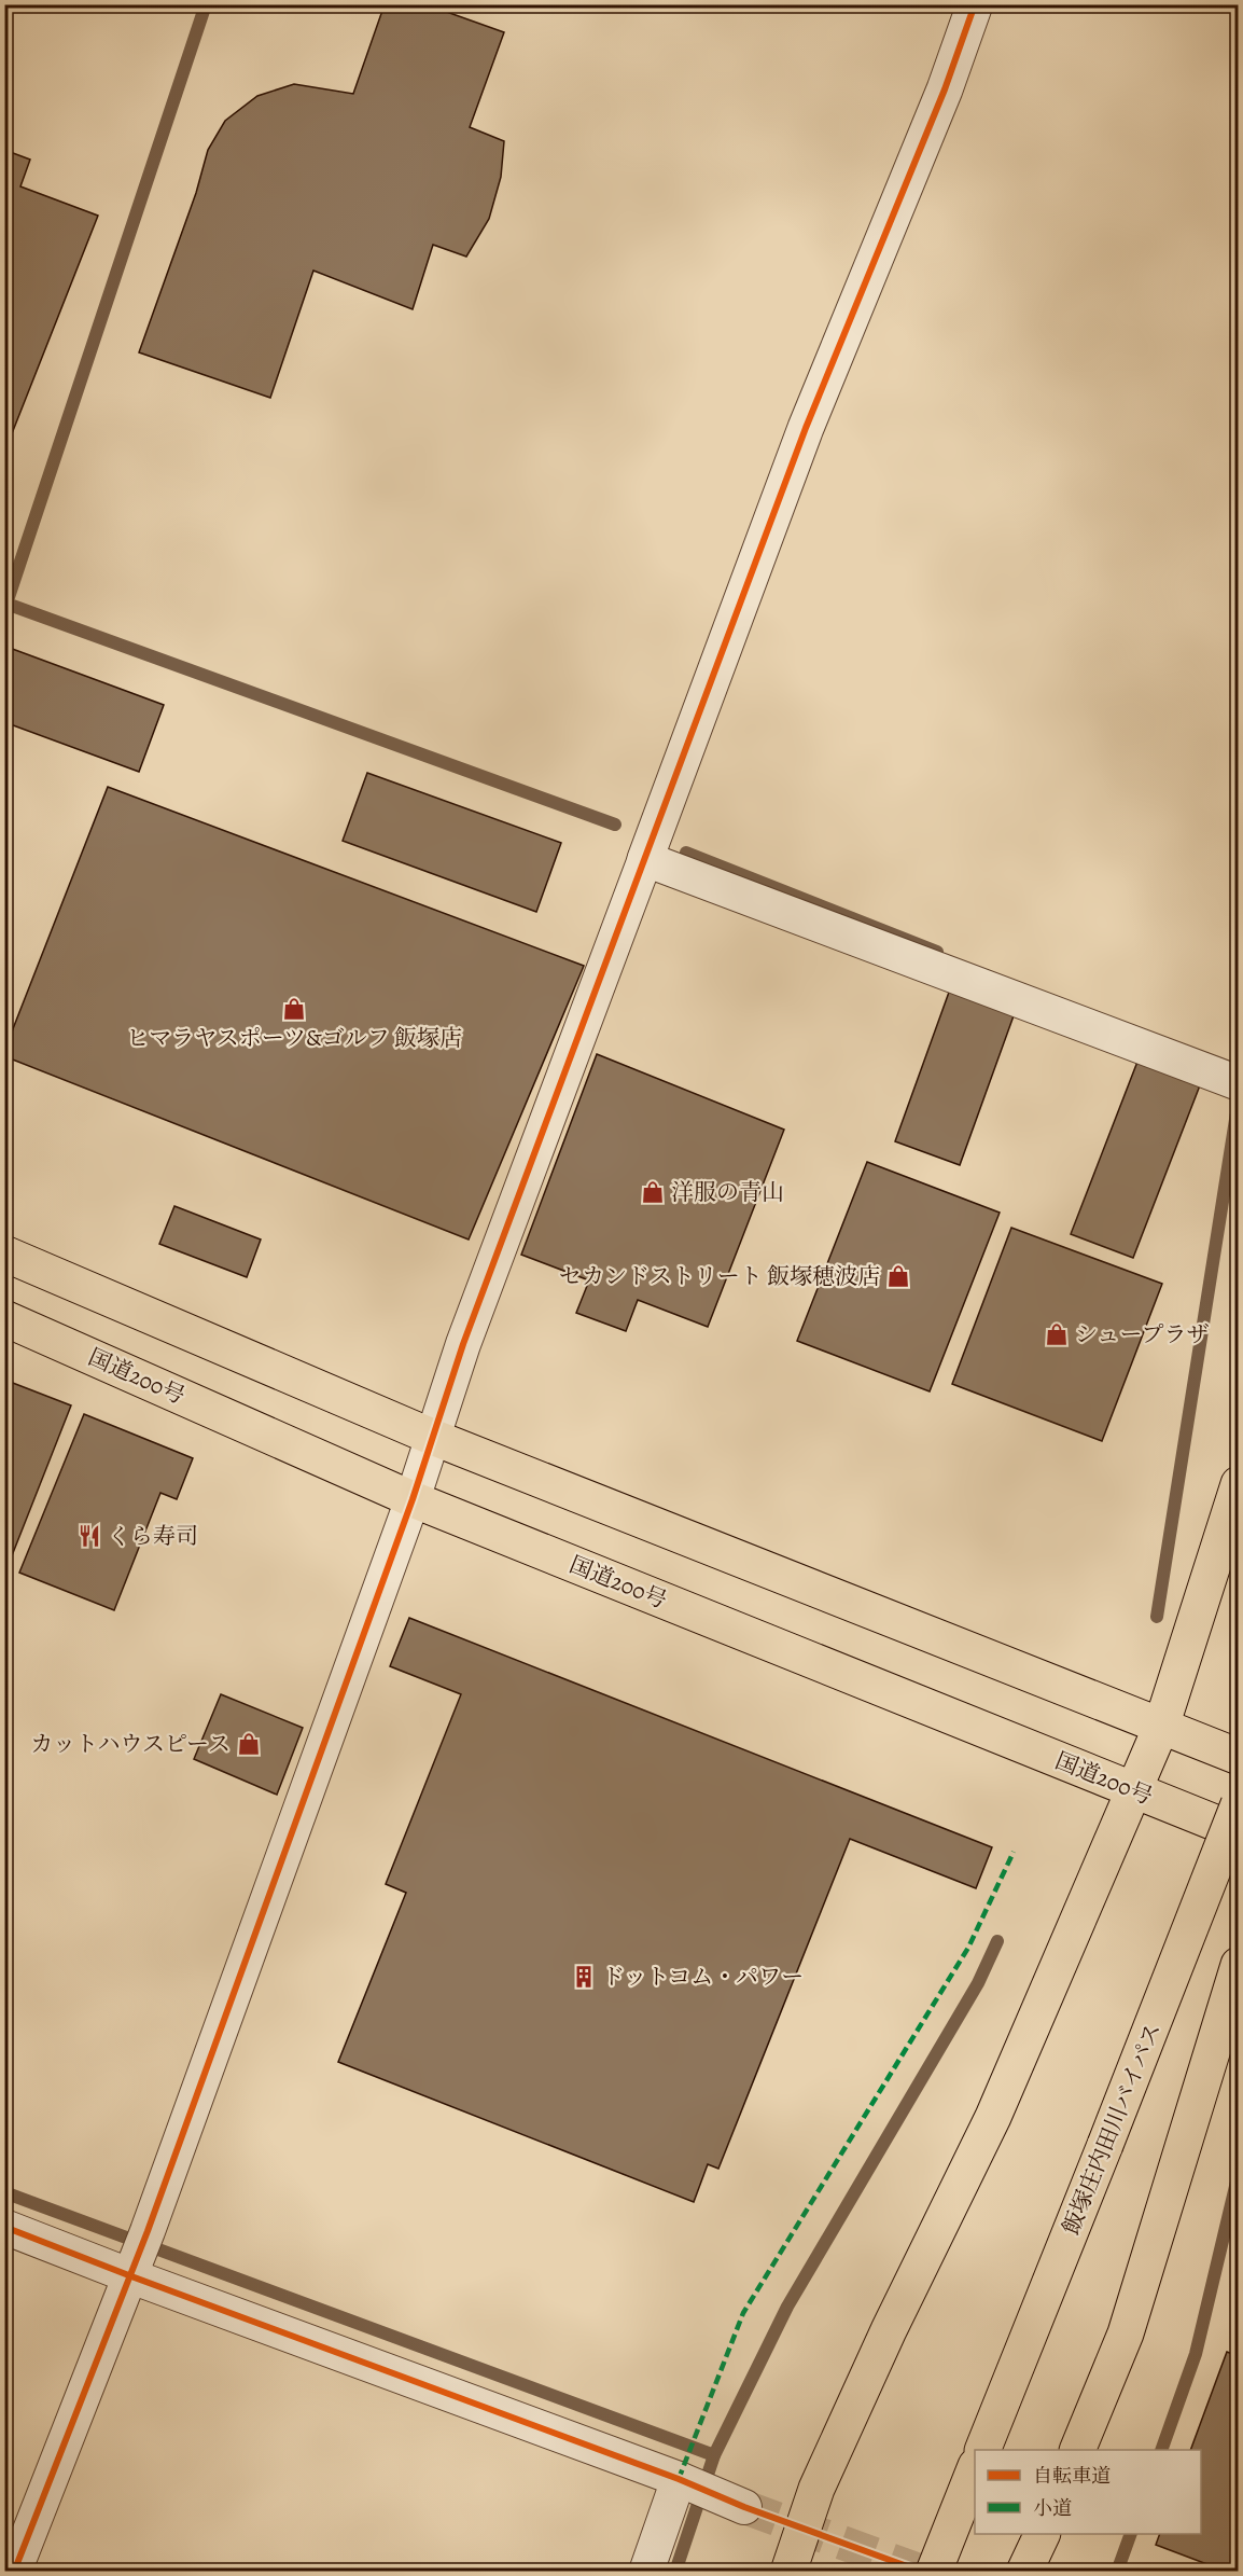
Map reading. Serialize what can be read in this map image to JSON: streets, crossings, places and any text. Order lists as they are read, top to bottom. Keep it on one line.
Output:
{"streets":{"highway":["国道200号","飯塚庄内田川バイパス"]},"places":{"shop":["ヒマラヤスポーツ&ゴルフ 飯塚店","洋服の青山","セカンドストリート 飯塚穂波店","シュープラザ","カットハウスピース"],"restaurant":["くら寿司"],"building":["ドットコム・パワー"]},"legend":["自転車道","小道"]}
